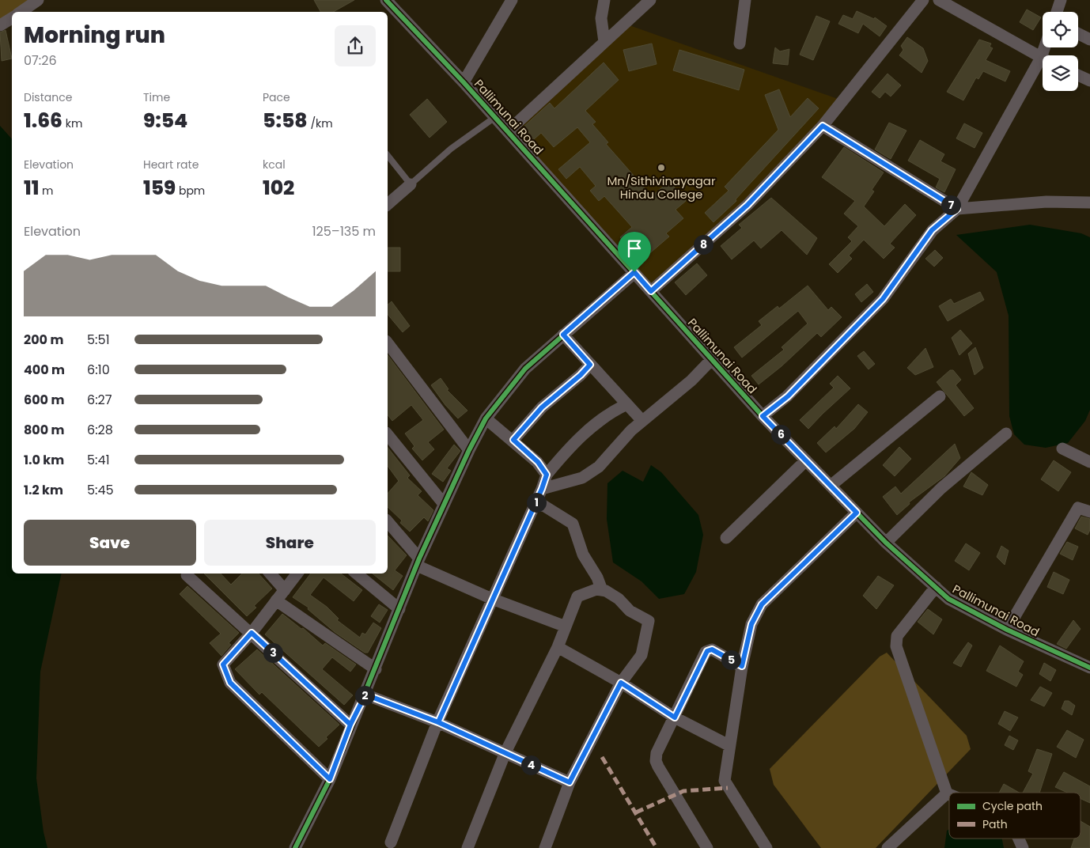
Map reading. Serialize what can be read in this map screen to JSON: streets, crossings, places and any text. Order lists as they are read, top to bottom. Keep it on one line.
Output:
{"streets":{"street":["Pallimunai Road"]},"places":["Mn/Sithivinayagar Hindu College"],"legend":["Cycle path","Path"],"page":{"heading":["Morning run","07:26"],"stats":[["Distance","1.66 km"],["Time","9:54"],["Pace","5:58 /km"],["Elevation","11 m"],["Heart rate","159 bpm"],["kcal","102"]],"pins":["7","8","6","1","3","5","2","4"],"chart":["Elevation","125–135 m"],"list":[{"name":"200 m","note":"5:51"},{"name":"400 m","note":"6:10"},{"name":"600 m","note":"6:27"},{"name":"800 m","note":"6:28"},{"name":"1.0 km","note":"5:41"},{"name":"1.2 km","note":"5:45"}],"buttons":["Save","Share"]}}
